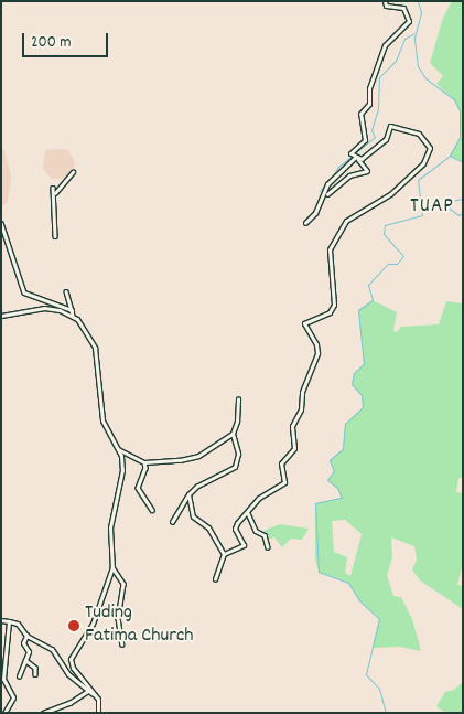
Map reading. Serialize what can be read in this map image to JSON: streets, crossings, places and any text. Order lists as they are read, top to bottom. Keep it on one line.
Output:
{"districts":["TUAP"],"places":["Tuding Fatima Church"],"scale_bar":"200 m"}
